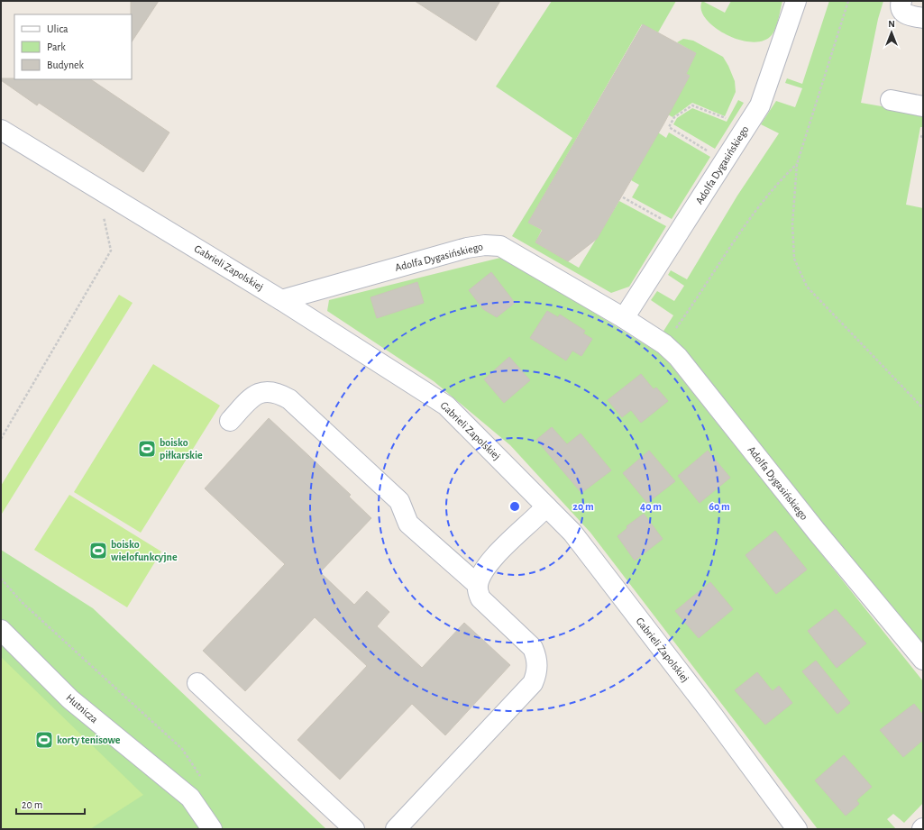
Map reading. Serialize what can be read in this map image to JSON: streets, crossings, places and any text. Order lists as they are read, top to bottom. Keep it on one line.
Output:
{"streets":{"street":["Adolfa Dygasińskiego","Gabrieli Zapolskiej","Hutnicza"]},"crossings":[["Adolfa Dygasińskiego","Gabrieli Zapolskiej"]],"places":{"sports":["boisko piłkarskie","boisko wielofunkcyjne","korty tenisowe"]},"legend":["Ulica","Park","Budynek"],"scale_bar":"20 m","north":"top","rings":["20 m","40 m","60 m"]}
